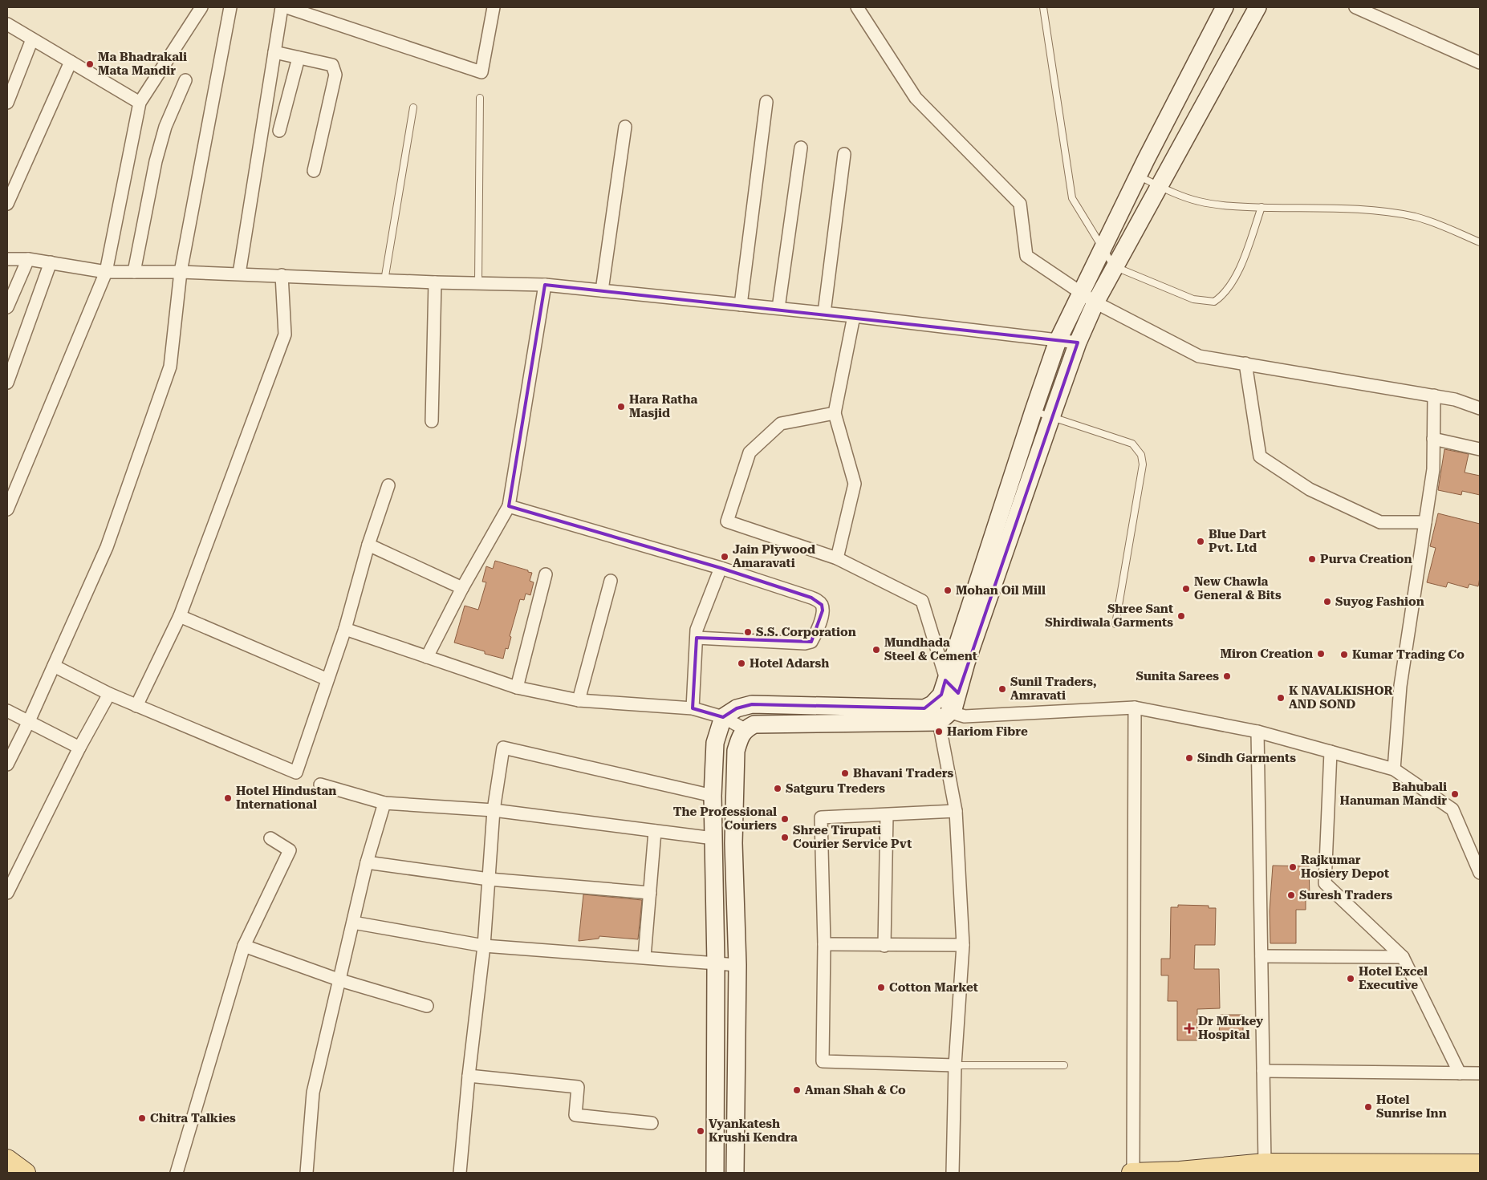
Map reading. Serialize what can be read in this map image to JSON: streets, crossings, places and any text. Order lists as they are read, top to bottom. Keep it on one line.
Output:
{"places":{"other":["Ma Bhadrakali Mata Mandir","Hara Ratha Masjid","Blue Dart Pvt. Ltd","Jain Plywood Amaravati","Purva Creation","New Chawla General & Bits","Mohan Oil Mill","Suyog Fashion","Shree Sant Shirdiwala Garments","S.S. Corporation","Mundhada Steel & Cement","Miron Creation","Kumar Trading Co","Hotel Adarsh","Sunita Sarees","Sunil Traders, Amravati","K NAVALKISHOR AND SOND","Hariom Fibre","Sindh Garments","Bhavani Traders","Satguru Treders","Bahubali Hanuman Mandir","Hotel Hindustan International","The Professional Couriers","Shree Tirupati Courier Service Pvt","Rajkumar Hosiery Depot","Suresh Traders","Hotel Excel Executive","Cotton Market","Aman Shah & Co","Hotel Sunrise Inn","Chitra Talkies","Vyankatesh Krushi Kendra"],"health":["Dr Murkey Hospital"]}}
